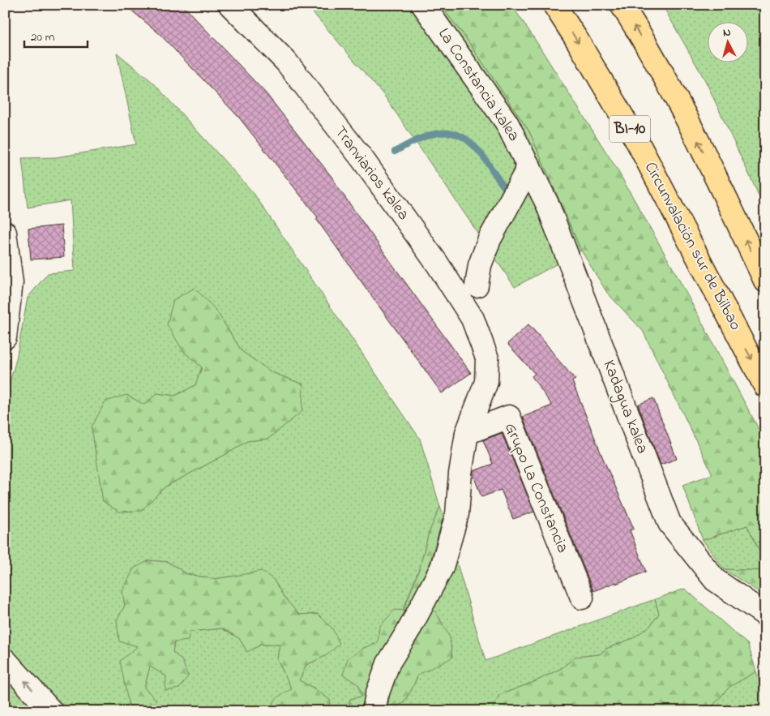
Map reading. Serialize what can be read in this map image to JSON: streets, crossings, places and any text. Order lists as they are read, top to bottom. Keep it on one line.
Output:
{"streets":{"highway":["BI-10","Circunvalación sur de Bilbao"],"street":["La Constancia kalea","Tranviarios kalea","Kadagua kalea","Grupo La Constancia"]},"crossings":[["La Constancia kalea","Kadagua kalea"],["Tranviarios kalea","Grupo La Constancia"]],"scale_bar":"20 m","north":"top"}
